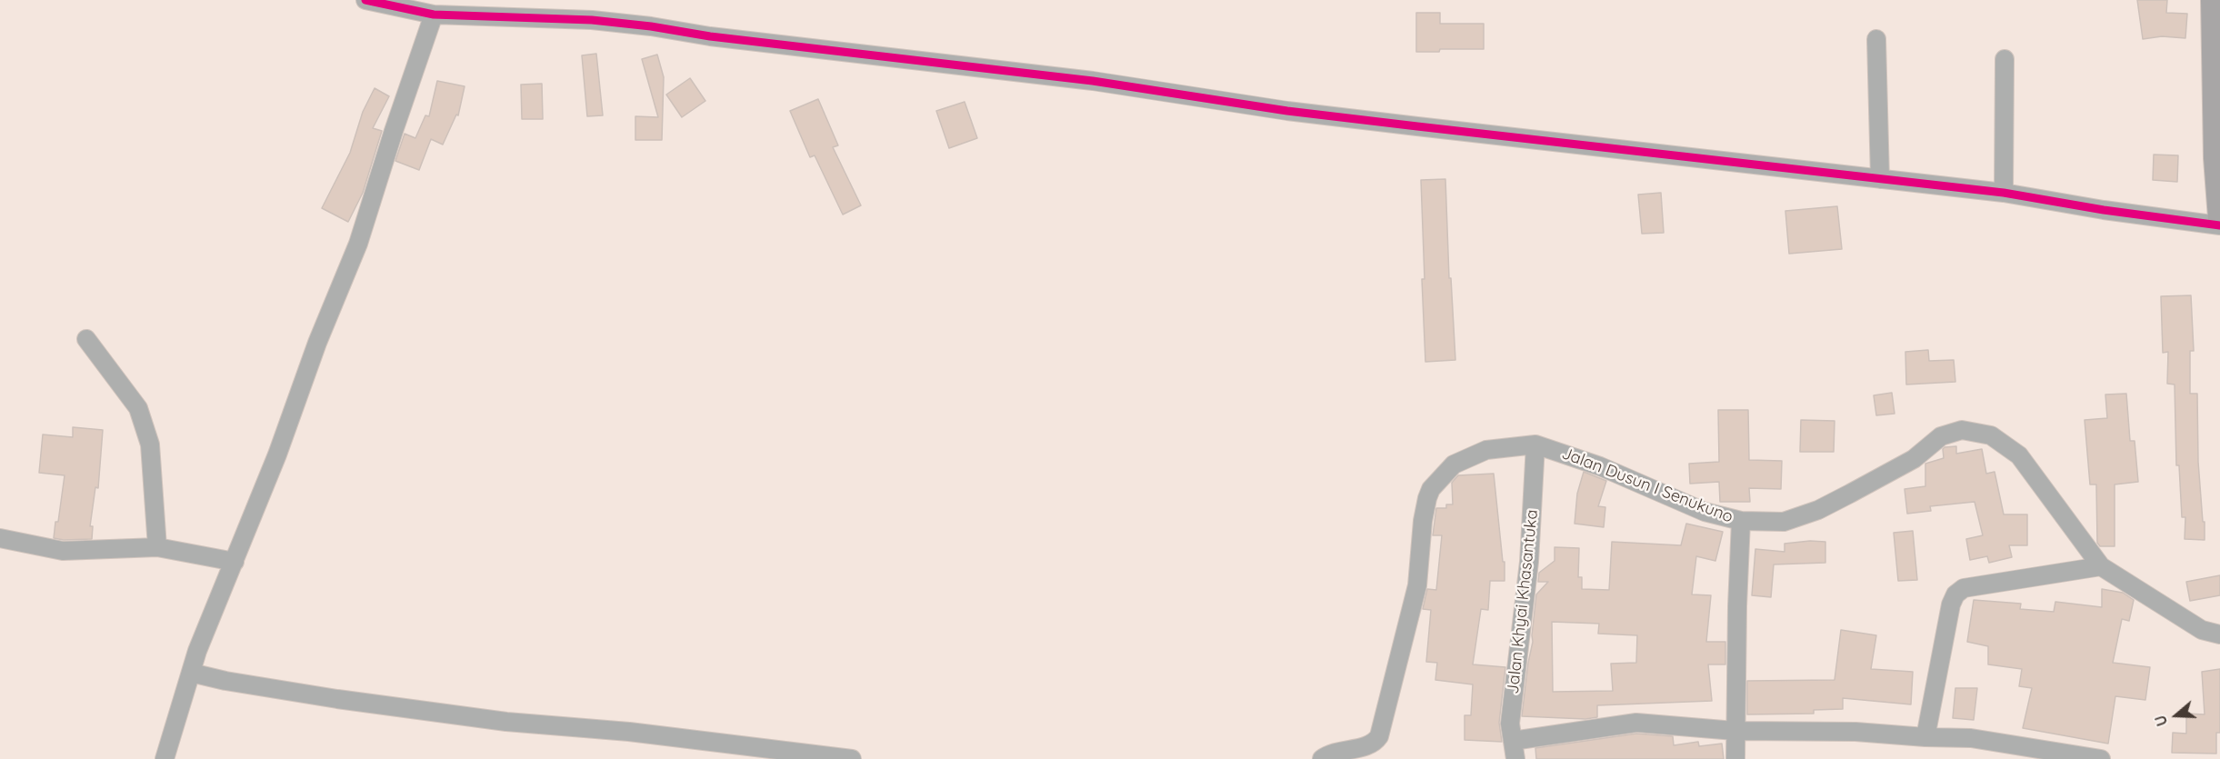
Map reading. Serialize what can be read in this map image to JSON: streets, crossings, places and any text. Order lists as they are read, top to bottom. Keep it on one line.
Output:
{"streets":{"street":["Jalan Dusun I Senukuno","Jalan Khyai Khasantuka"]},"crossings":[["Jalan Dusun I Senukuno","Jalan Khyai Khasantuka"]],"north":"left"}
